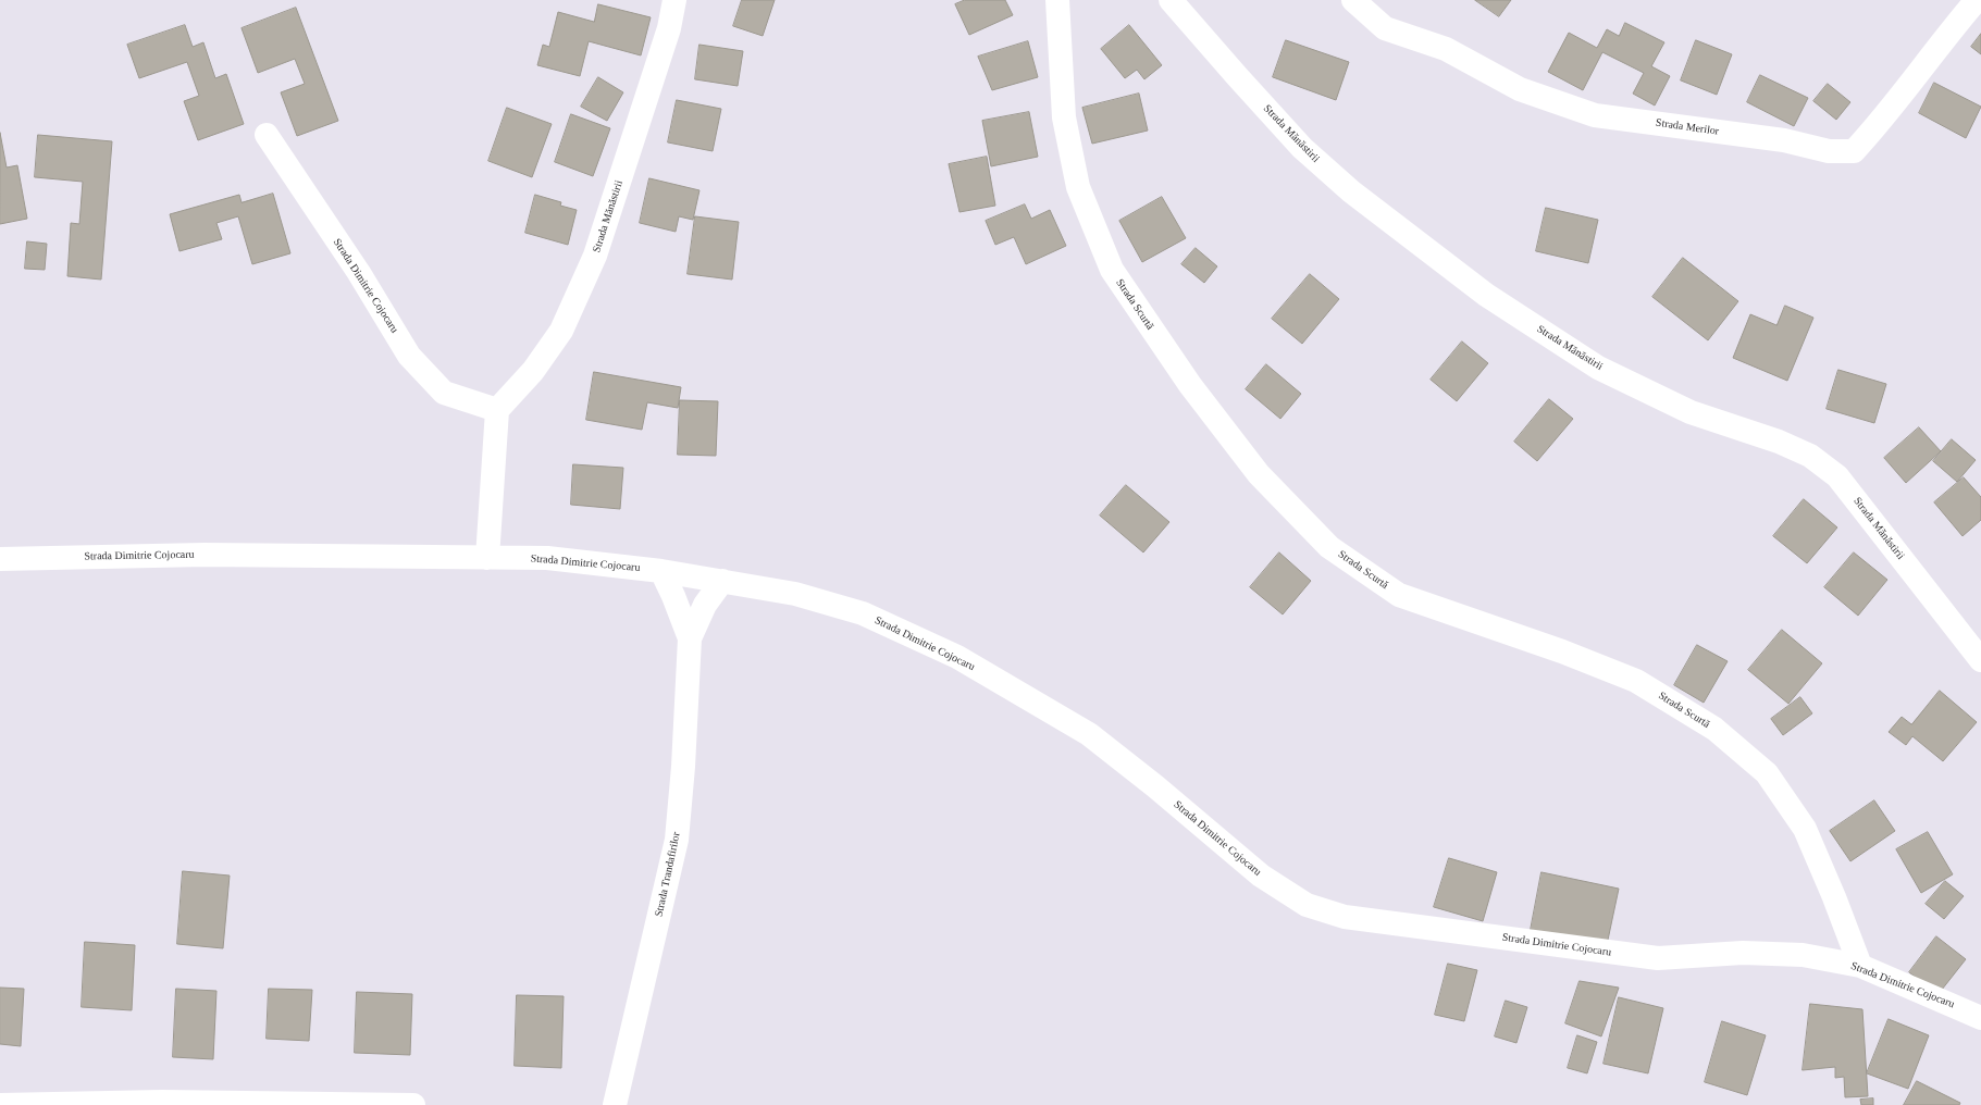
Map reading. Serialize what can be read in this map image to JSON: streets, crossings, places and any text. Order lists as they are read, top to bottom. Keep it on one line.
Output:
{"streets":{"street":["Strada Merilor","Strada Mănăstirii","Strada Dimitrie Cojocaru","Strada Scurtă","Strada Trandafirilor"]},"crossings":[["Strada Mănăstirii","Strada Dimitrie Cojocaru"],["Strada Dimitrie Cojocaru","Strada Scurtă"],["Strada Dimitrie Cojocaru","Strada Trandafirilor"]]}
